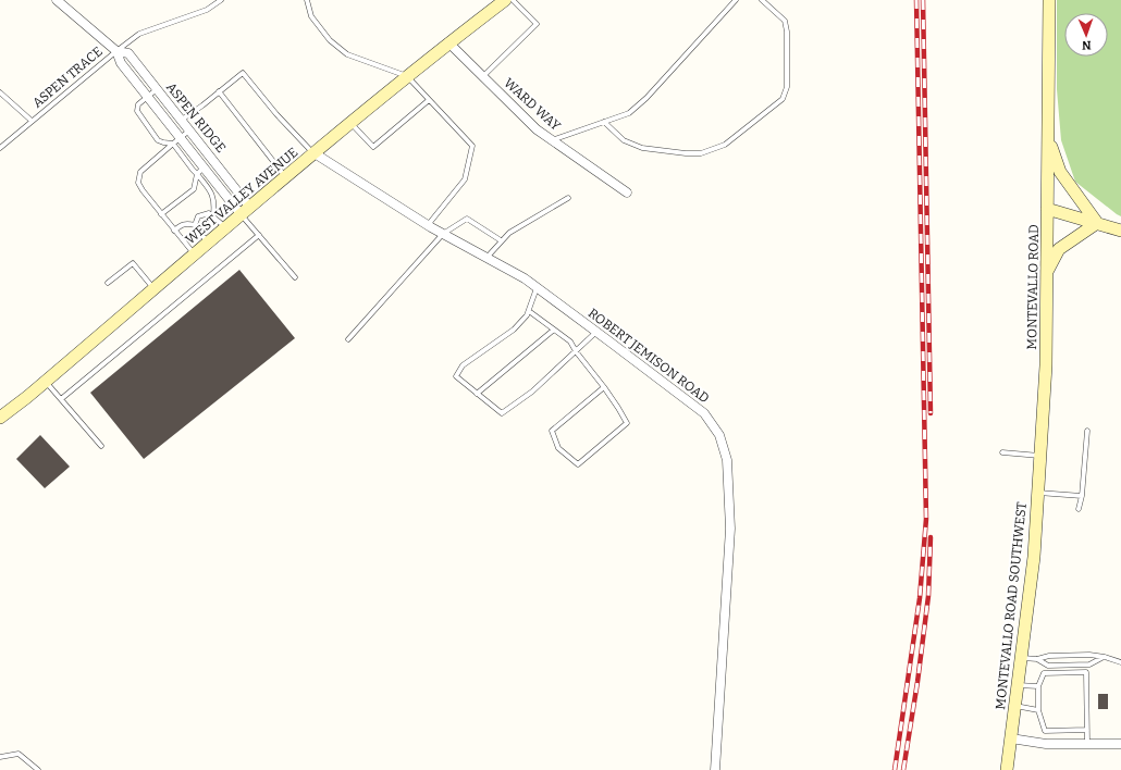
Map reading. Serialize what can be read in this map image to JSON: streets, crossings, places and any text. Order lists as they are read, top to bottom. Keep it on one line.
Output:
{"streets":{"main road":["WEST VALLEY AVENUE","MONTEVALLO ROAD","MONTEVALLO ROAD SOUTHWEST"],"street":["WARD WAY","ASPEN RIDGE","ROBERT JEMISON ROAD"],"lane":["ASPEN TRACE"]},"crossings":[["ASPEN TRACE","ASPEN RIDGE"],["WARD WAY","WEST VALLEY AVENUE"],["ASPEN RIDGE","WEST VALLEY AVENUE"],["WEST VALLEY AVENUE","ROBERT JEMISON ROAD"],["MONTEVALLO ROAD","MONTEVALLO ROAD SOUTHWEST"]],"north":"bottom"}
